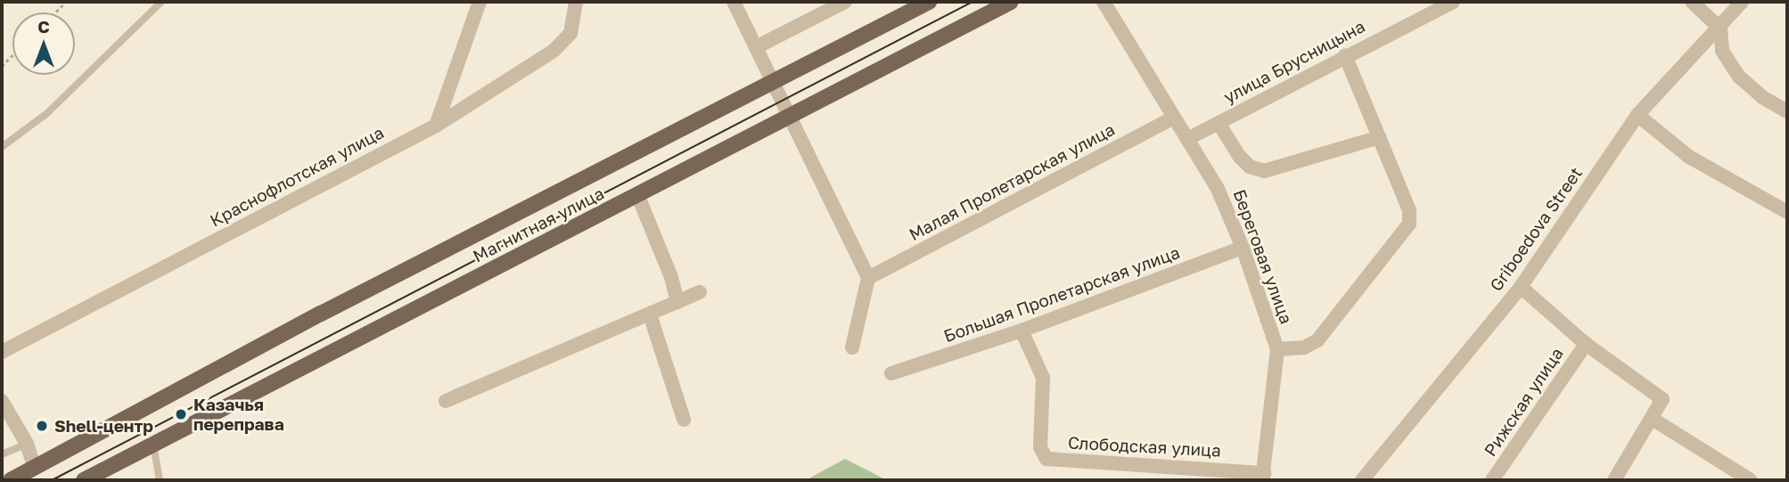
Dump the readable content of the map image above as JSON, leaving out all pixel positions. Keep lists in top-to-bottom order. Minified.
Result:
{"streets":{"main road":["Магнитная улица"],"street":["улица Брусницына","Краснофлотская улица","Малая Пролетарская улица","Griboedova Street","Береговая улица","Большая Пролетарская улица","Рижская улица","Слободская улица"]},"crossings":[["улица Брусницына","Береговая улица"],["Малая Пролетарская улица","Береговая улица"],["Береговая улица","Большая Пролетарская улица"],["Береговая улица","Слободская улица"],["Большая Пролетарская улица","Слободская улица"]],"places":["Казачья переправа","Shell-центр"],"north":"top"}
